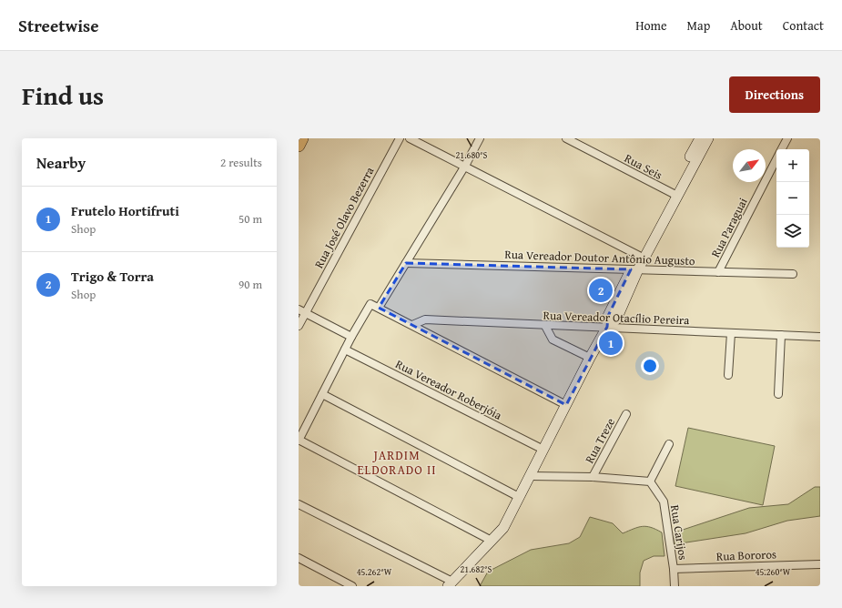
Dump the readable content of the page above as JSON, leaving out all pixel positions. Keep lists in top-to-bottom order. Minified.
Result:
{"streets":{"street":["Rua Seis","Rua José Olavo Bezerra","Rua Paraguai","Rua Vereador Doutor Antônio Augusto","Rua Vereador Otacílio Pereira","Rua Vereador Roberjóia","Rua Treze","Rua Carijos","Rua Bororos"]},"crossings":[["Rua Paraguai","Rua Vereador Doutor Antônio Augusto"],["Rua Carijos","Rua Bororos"]],"districts":["JARDIM ELDORADO II"],"north":"top right","page":{"header":"Streetwise","nav":["Home","Map","About","Contact"],"title":"Find us","buttons":"Directions","heading":["Nearby","2 results"],"map_buttons":["+","−"],"list":[{"mark":"1","name":"Frutelo Hortifruti","note":"Shop","value":"50 m"},{"mark":"2","name":"Trigo & Torra","note":"Shop","value":"90 m"}],"pins":["2","1"]},"coordinates":["21.680°S","21.682°S","45.262°W","45.260°W"]}
